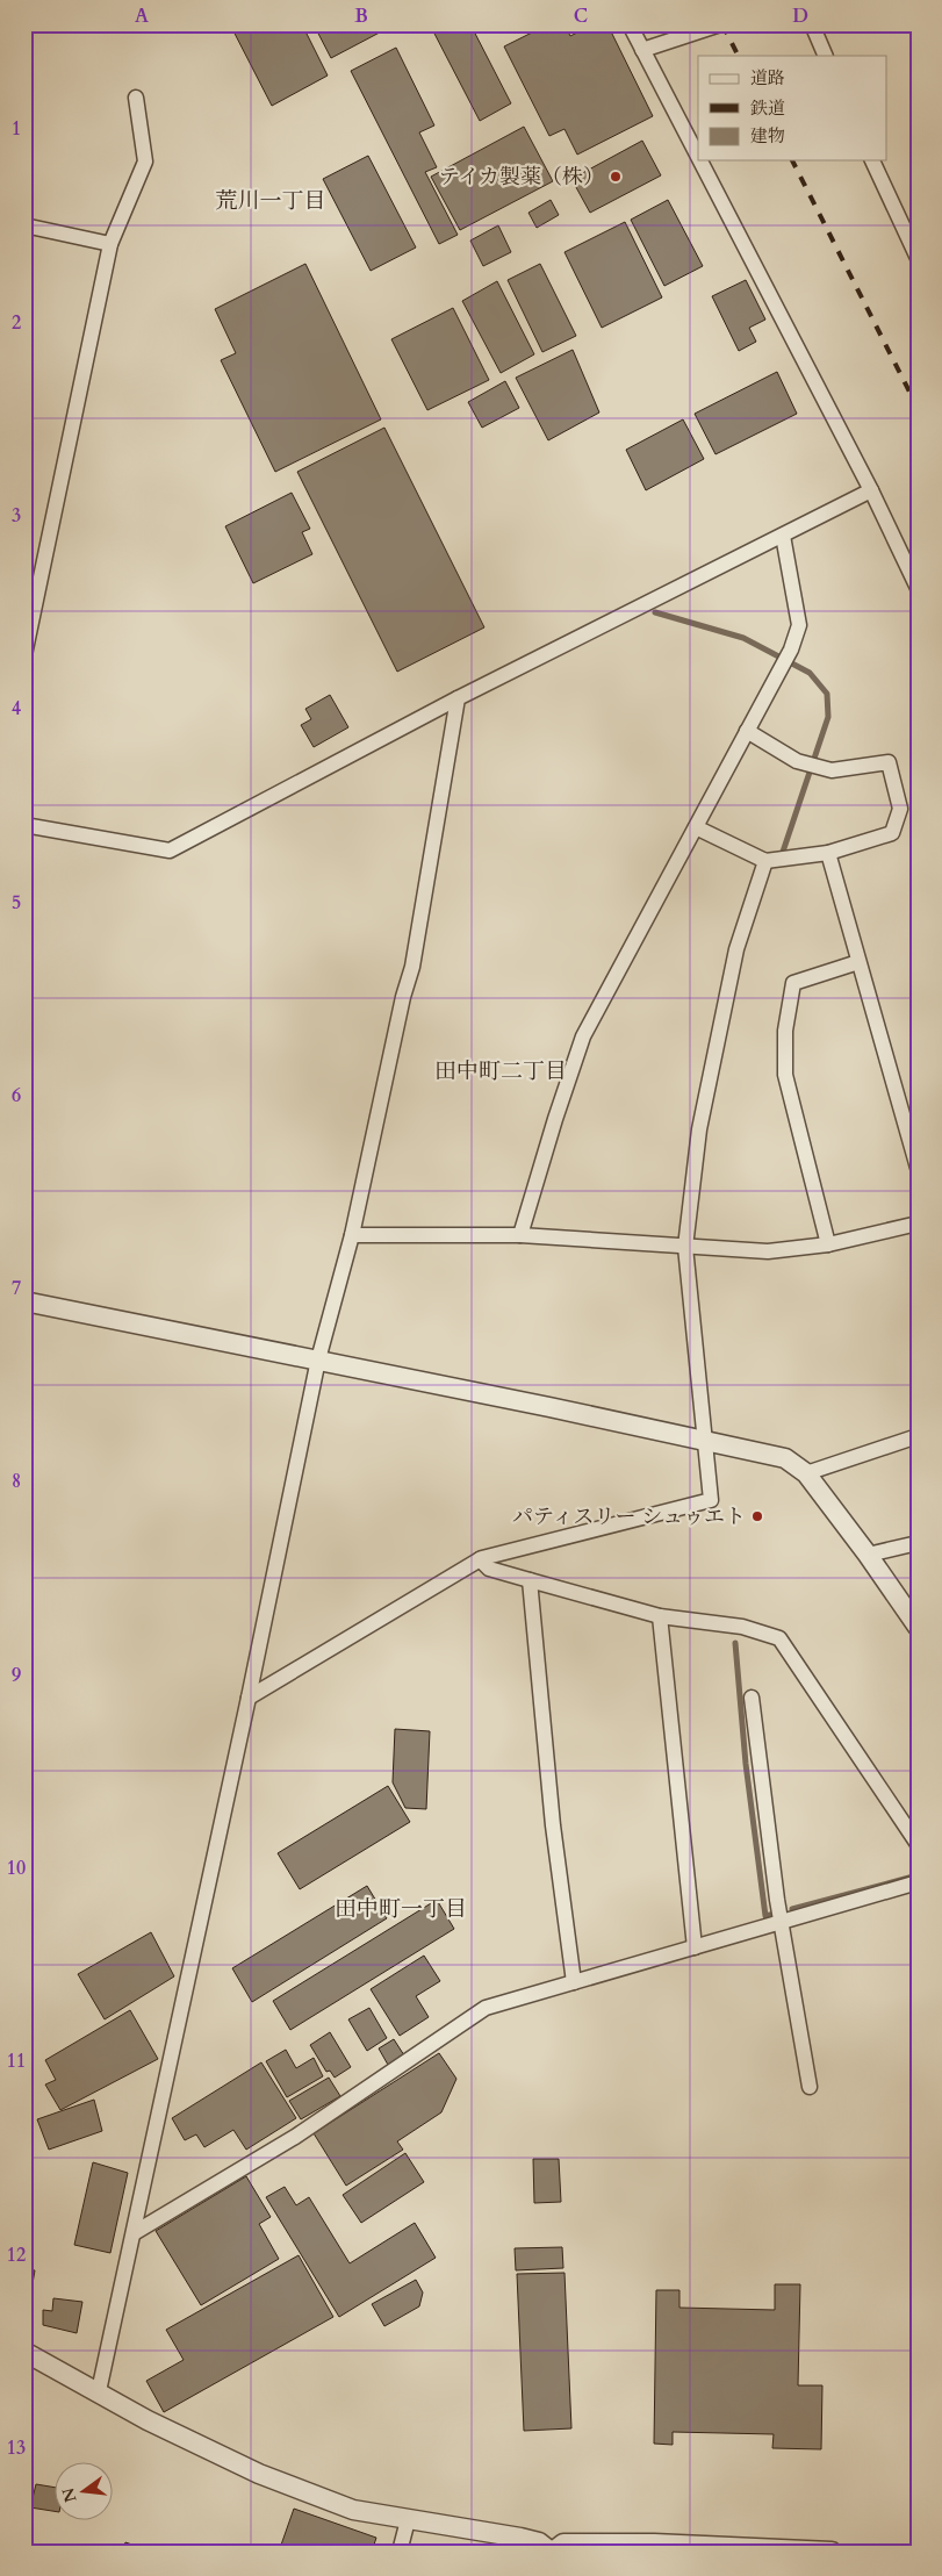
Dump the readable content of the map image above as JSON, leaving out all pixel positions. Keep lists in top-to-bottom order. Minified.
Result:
{"districts":["荒川一丁目","田中町二丁目","田中町一丁目"],"places":["テイカ製薬（株）","パティスリー シュゥエト"],"legend":["道路","鉄道","建物"],"north":"left","grid":{"columns":["A","B","C","D"],"rows":["1","2","3","4","5","6","7","8","9","10","11","12","13"]}}
